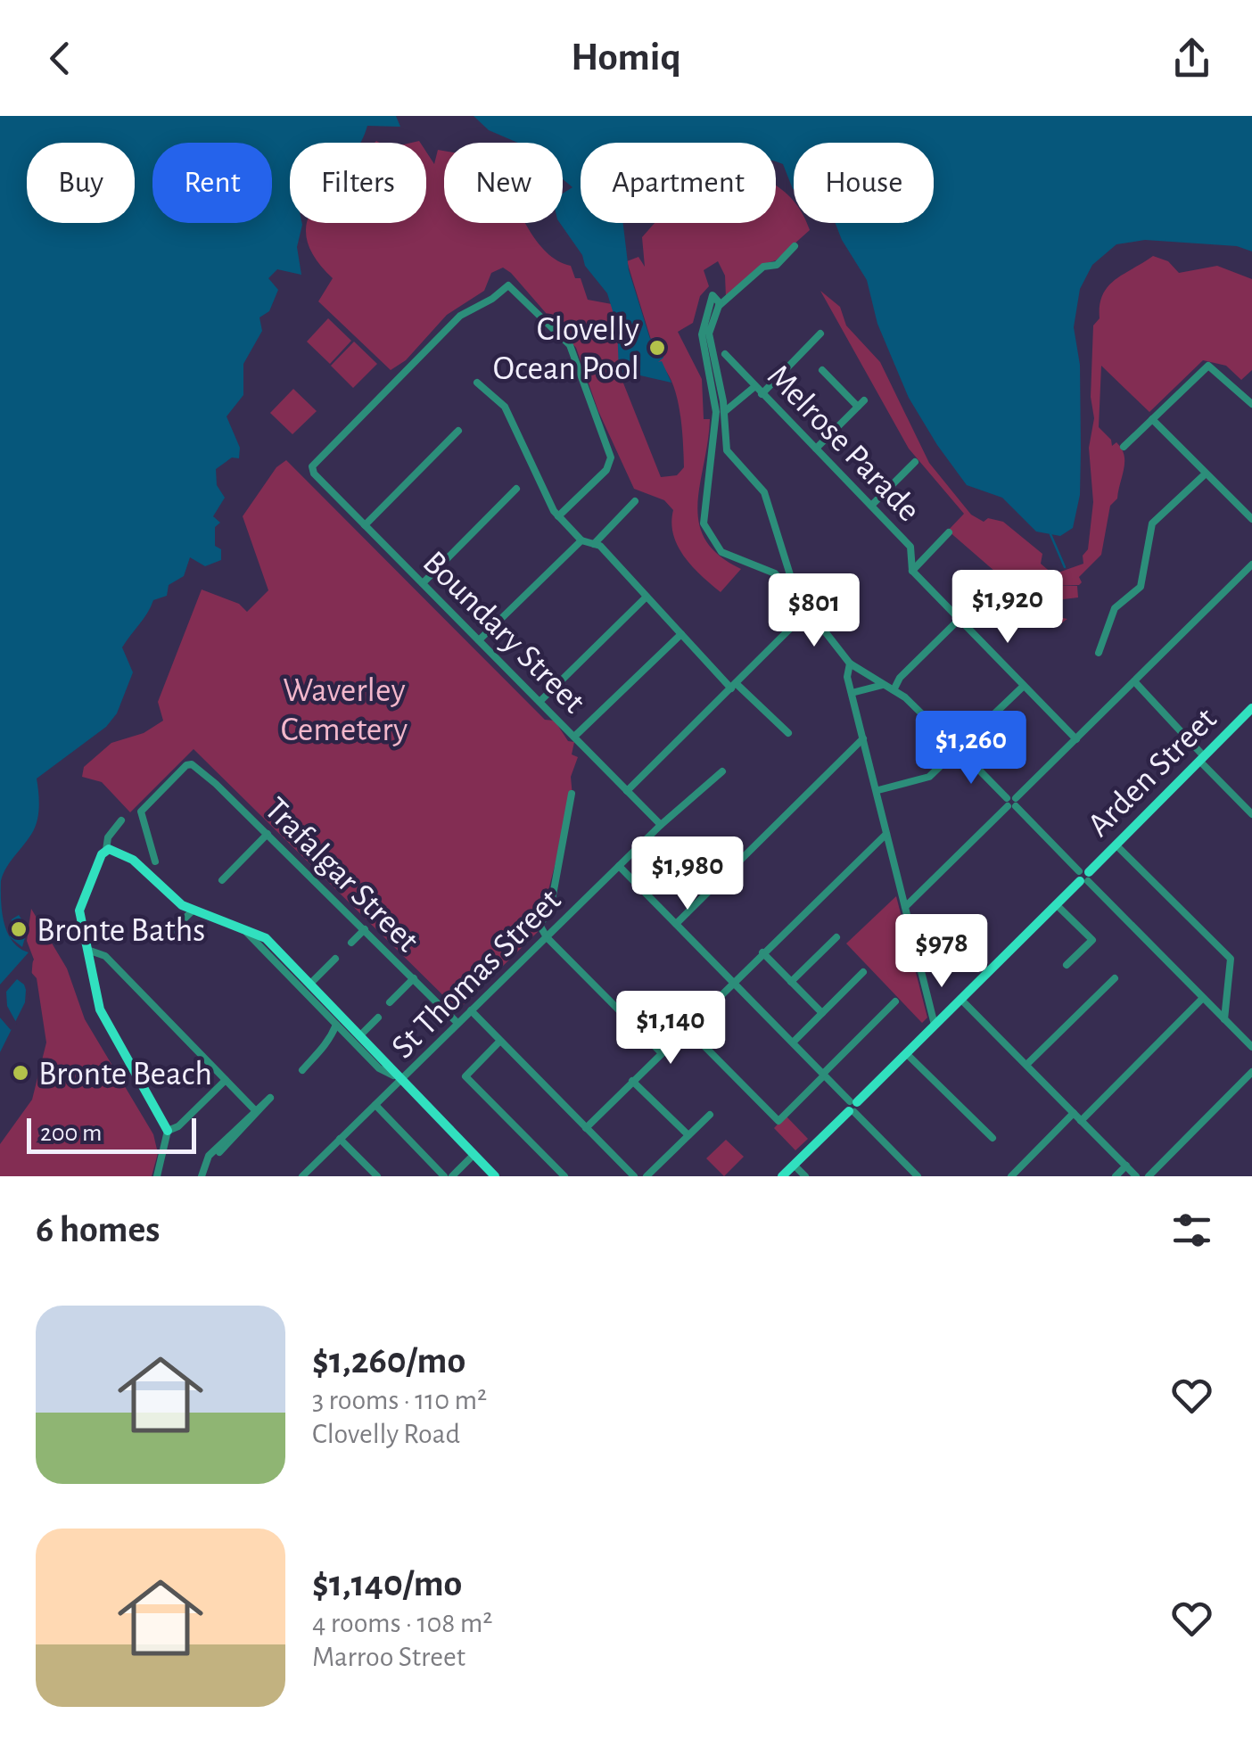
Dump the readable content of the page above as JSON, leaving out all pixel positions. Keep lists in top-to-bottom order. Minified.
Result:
{"streets":{"main road":["Arden Street"],"street":["Melrose Parade","Boundary Street","Trafalgar Street","St Thomas Street"]},"crossings":[["Boundary Street","St Thomas Street"],["Trafalgar Street","St Thomas Street"]],"parks":["Waverley Cemetery"],"places":["Clovelly Ocean Pool","Bronte Baths","Bronte Beach"],"scale_bar":"200 m","page":{"header":"Homiq","chip":["Buy","Rent","Filters","New","Apartment","House"],"price":["$1,920","$801","$1,260","$1,980","$978","$1,140"],"scale":"200 m","heading":"6 homes","list":[{"name":"$1,260/mo","note":"3 rooms · 110 m² · Clovelly Road"},{"name":"$1,140/mo","note":"4 rooms · 108 m² · Marroo Street"}]}}
